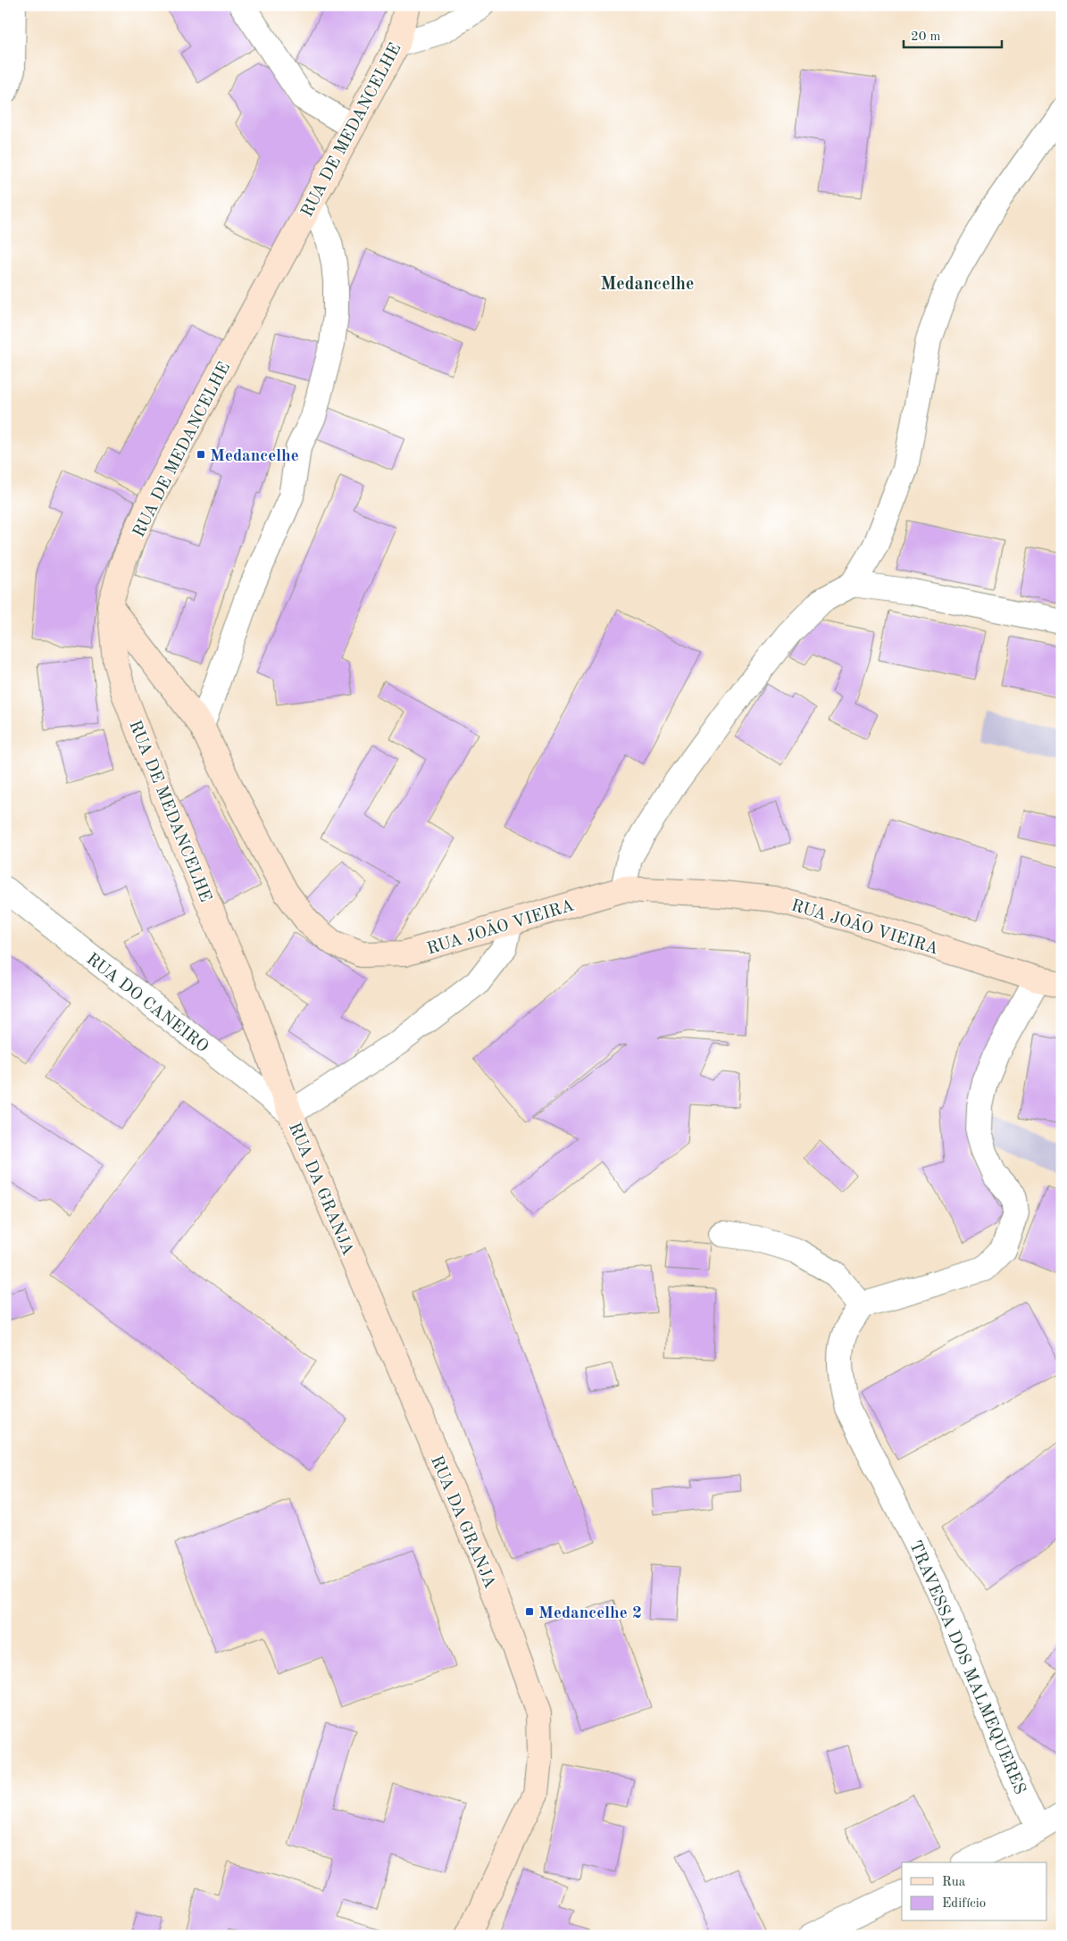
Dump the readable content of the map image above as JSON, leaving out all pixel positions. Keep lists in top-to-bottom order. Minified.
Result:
{"streets":{"street":["RUA DE MEDANCELHE","RUA JOÃO VIEIRA","RUA DO CANEIRO","RUA DA GRANJA","TRAVESSA DOS MALMEQUERES"]},"crossings":[["RUA DE MEDANCELHE","RUA JOÃO VIEIRA"],["RUA DE MEDANCELHE","RUA DO CANEIRO"],["RUA DE MEDANCELHE","RUA DA GRANJA"],["RUA DO CANEIRO","RUA DA GRANJA"]],"districts":["Medancelhe"],"places":{"transit":["Medancelhe","Medancelhe 2"]},"legend":["Rua","Edifício"],"scale_bar":"20 m"}
